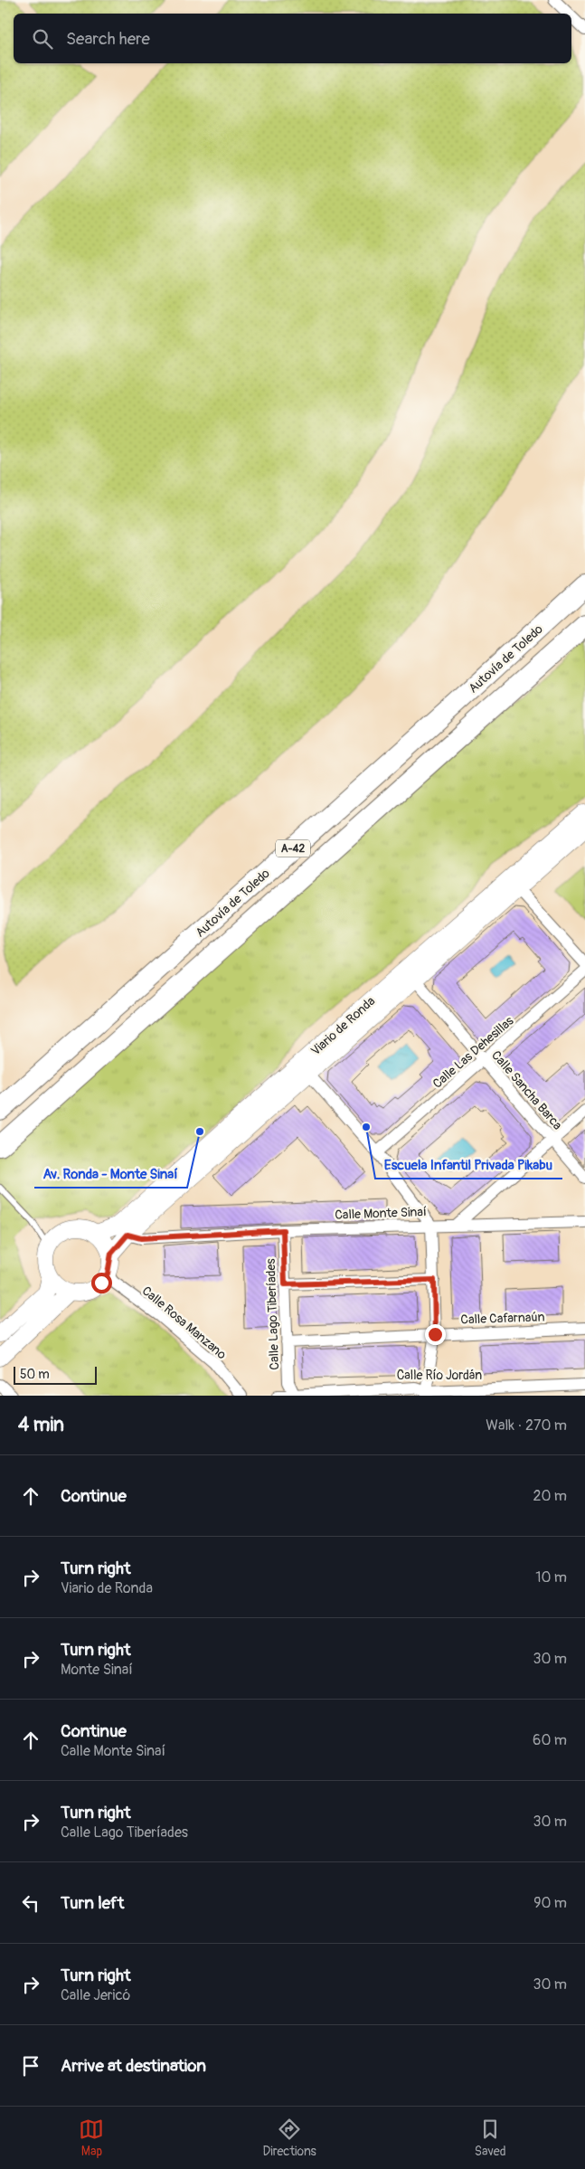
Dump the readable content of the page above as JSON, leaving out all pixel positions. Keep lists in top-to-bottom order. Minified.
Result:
{"streets":{"highway":["Autovía de Toledo","A-42"],"main road":["Viario de Ronda"],"street":["Calle Las Dehesillas","Calle Sancha Barca","Calle Monte Sinaí","Calle Lago Tiberíades","Calle Cafarnaún","Calle Rosa Manzano","Calle Río Jordán"]},"crossings":[["Viario de Ronda","Calle Sancha Barca"],["Viario de Ronda","Calle Monte Sinaí"],["Viario de Ronda","Calle Rosa Manzano"],["Calle Las Dehesillas","Calle Sancha Barca"],["Calle Monte Sinaí","Calle Lago Tiberíades"],["Calle Lago Tiberíades","Calle Cafarnaún"],["Calle Lago Tiberíades","Calle Río Jordán"]],"places":["Escuela Infantil Privada Pikabu","Av. Ronda - Monte Sinaí"],"scale_bar":"50 m","page":{"search":"Search here","scale":"50 m","heading":["4 min","Walk · 270 m"],"list":[["Continue","20 m"],["Turn right","Viario de Ronda","10 m"],["Turn right","Monte Sinaí","30 m"],["Continue","Calle Monte Sinaí","60 m"],["Turn right","Calle Lago Tiberíades","30 m"],["Turn left","90 m"],["Turn right","Calle Jericó","30 m"],"Arrive at destination"],"nav":["Map","Directions","Saved"]}}
